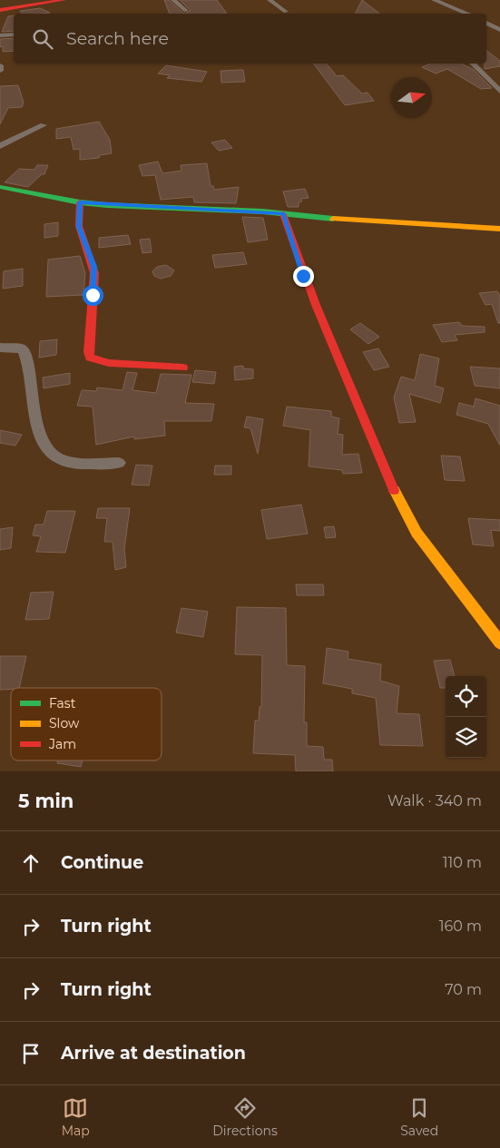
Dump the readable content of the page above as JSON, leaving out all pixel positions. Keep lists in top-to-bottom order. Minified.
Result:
{"legend":["Fast","Slow","Jam"],"north":"right","page":{"search":"Search here","heading":["5 min","Walk · 340 m"],"list":[["Continue","110 m"],["Turn right","160 m"],["Turn right","70 m"],"Arrive at destination"],"nav":["Map","Directions","Saved"]}}
